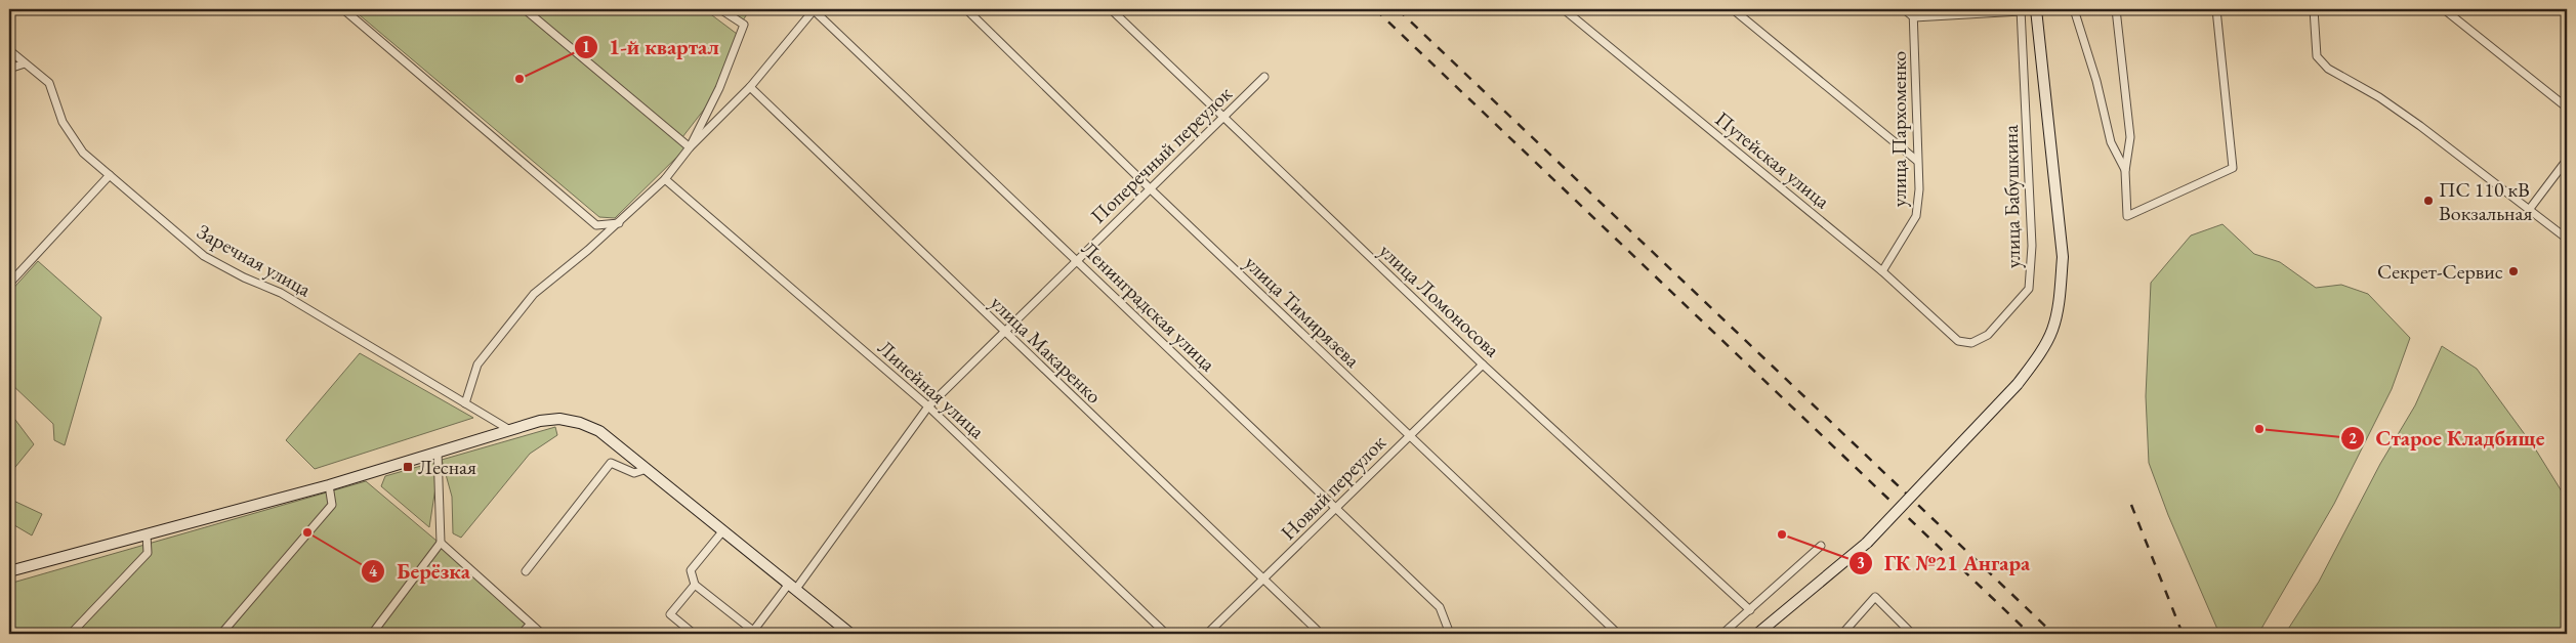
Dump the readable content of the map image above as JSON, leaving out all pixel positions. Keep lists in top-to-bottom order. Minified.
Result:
{"streets":{"street":["улица Пархоменко","Поперечный переулок","Путейская улица","улица Бабушкина","Заречная улица","улица Ломоносова","Ленинградская улица","улица Тимирязева","улица Макаренко","Линейная улица","Новый переулок"]},"crossings":[["улица Пархоменко","Путейская улица"],["Поперечный переулок","улица Ломоносова"],["Поперечный переулок","Ленинградская улица"],["Поперечный переулок","улица Тимирязева"],["Поперечный переулок","улица Макаренко"],["Поперечный переулок","Линейная улица"],["Путейская улица","улица Бабушкина"],["улица Ломоносова","Новый переулок"],["Ленинградская улица","Новый переулок"],["улица Тимирязева","Новый переулок"],["улица Макаренко","Новый переулок"]],"places":{"other":["1-й квартал","ПС 110 кВ Вокзальная","Секрет-Сервис","Старое Кладбище","Берёзка","ГК №21 Ангара"],"transit":["Лесная"]}}
